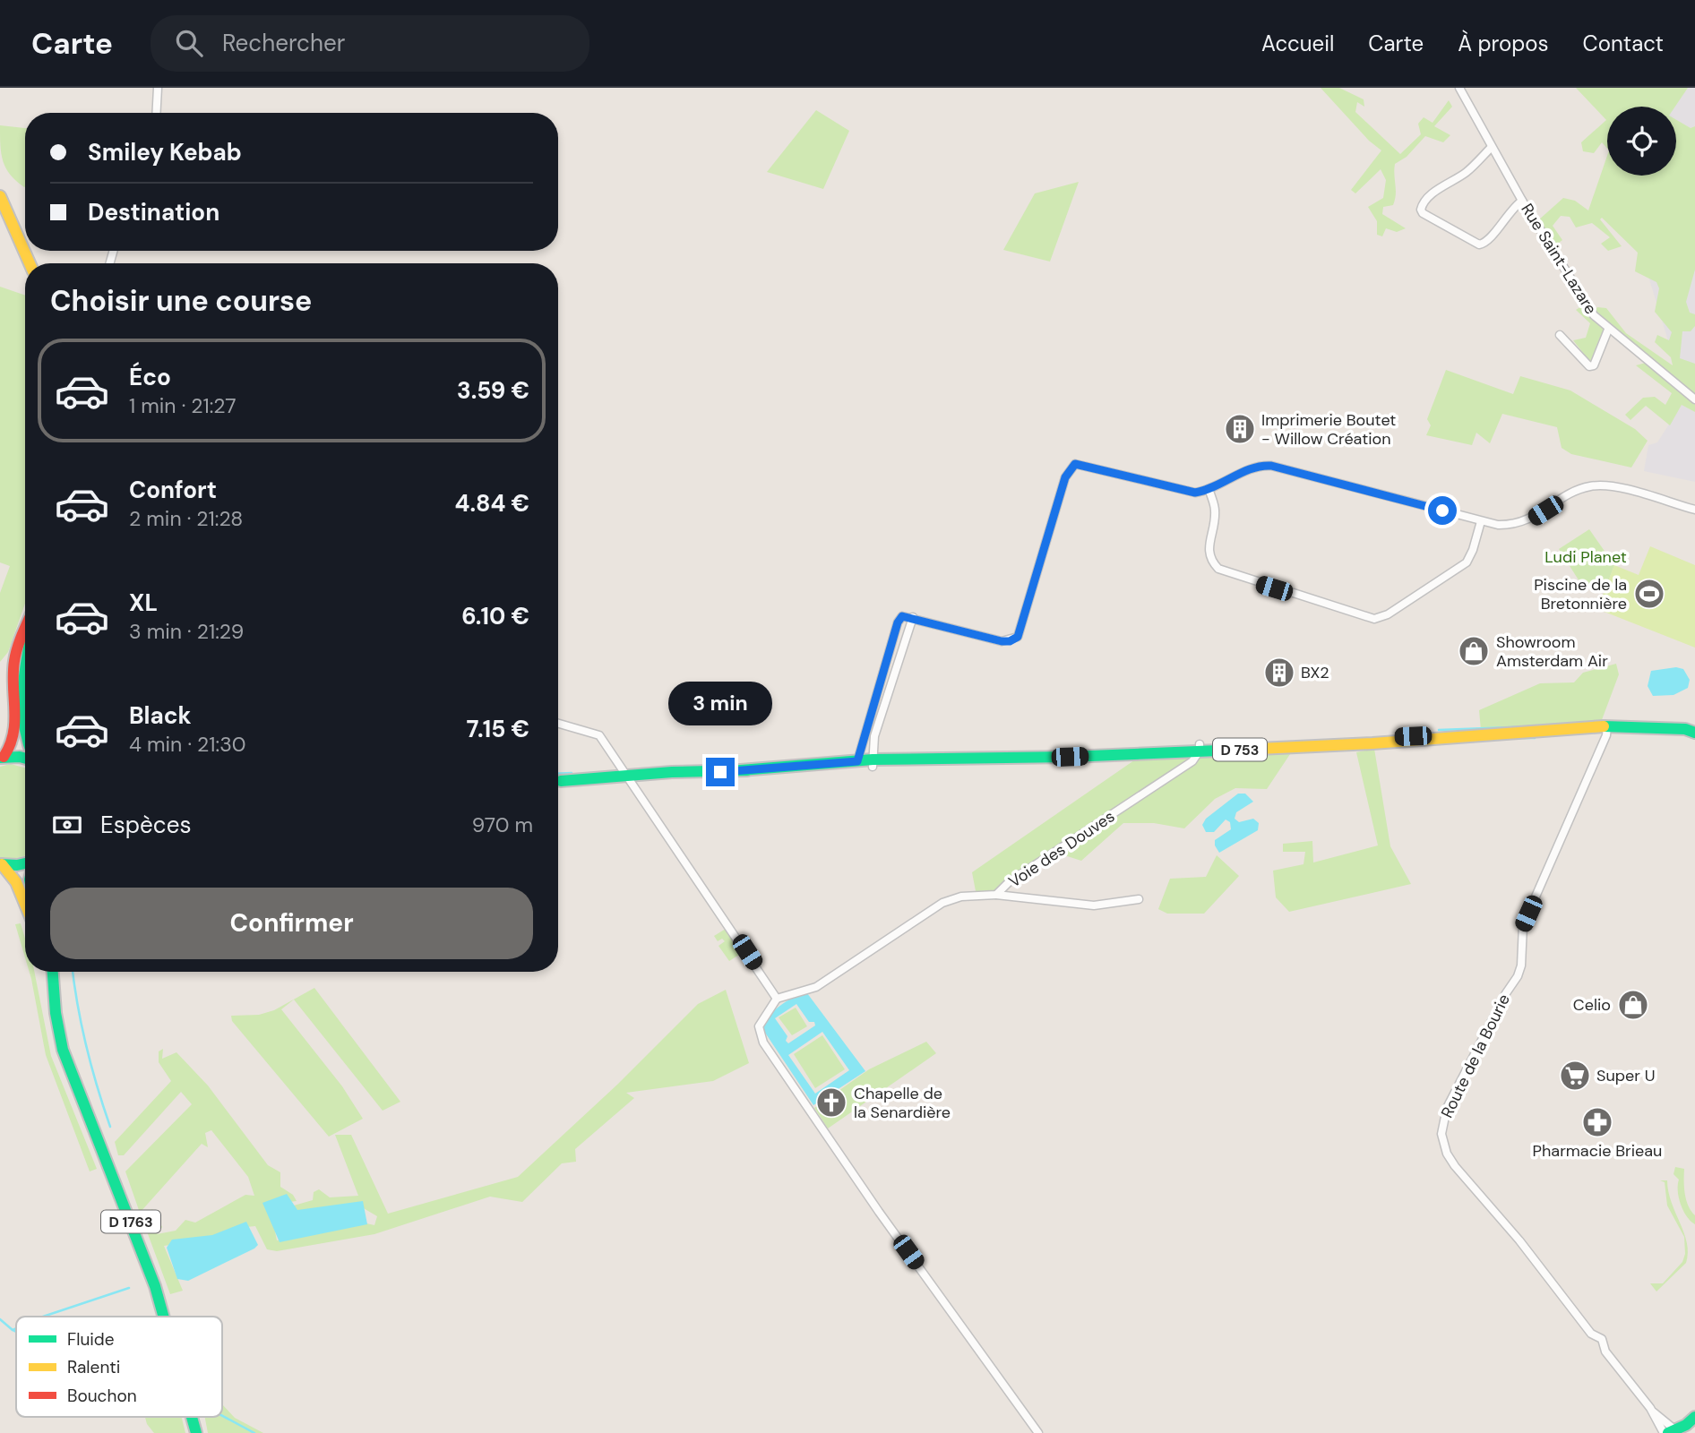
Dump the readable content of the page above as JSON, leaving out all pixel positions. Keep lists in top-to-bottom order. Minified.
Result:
{"streets":{"main road":["D 753","D 1763"],"street":["Rue Saint-Lazare","Voie des Douves","Route de la Bourie"]},"crossings":[["D 753","Voie des Douves"],["D 753","Route de la Bourie"]],"parks":["Ludi Planet"],"places":{"building":["Imprimerie Boutet - Willow Création","BX2"],"sports":["Piscine de la Bretonnière"],"shop":["Showroom Amsterdam Air","Celio"],"supermarket":["Super U"],"church":["Chapelle de la Senardière"],"pharmacy":["Pharmacie Brieau"]},"legend":["Fluide","Ralenti","Bouchon"],"page":{"header":"Carte","search":"Rechercher","nav":["Accueil","Carte","À propos","Contact"],"banner":["Smiley Kebab","Destination"],"heading":"Choisir une course","list":[{"name":"Éco","note":"1 min · 21:27","value":"3.59 €"},{"name":"Confort","note":"2 min · 21:28","value":"4.84 €"},{"name":"XL","note":"3 min · 21:29","value":"6.10 €"},{"name":"Black","note":"4 min · 21:30","value":"7.15 €"}],"bubble":"3 min","pay":["Espèces","970 m"],"buttons":"Confirmer"}}
